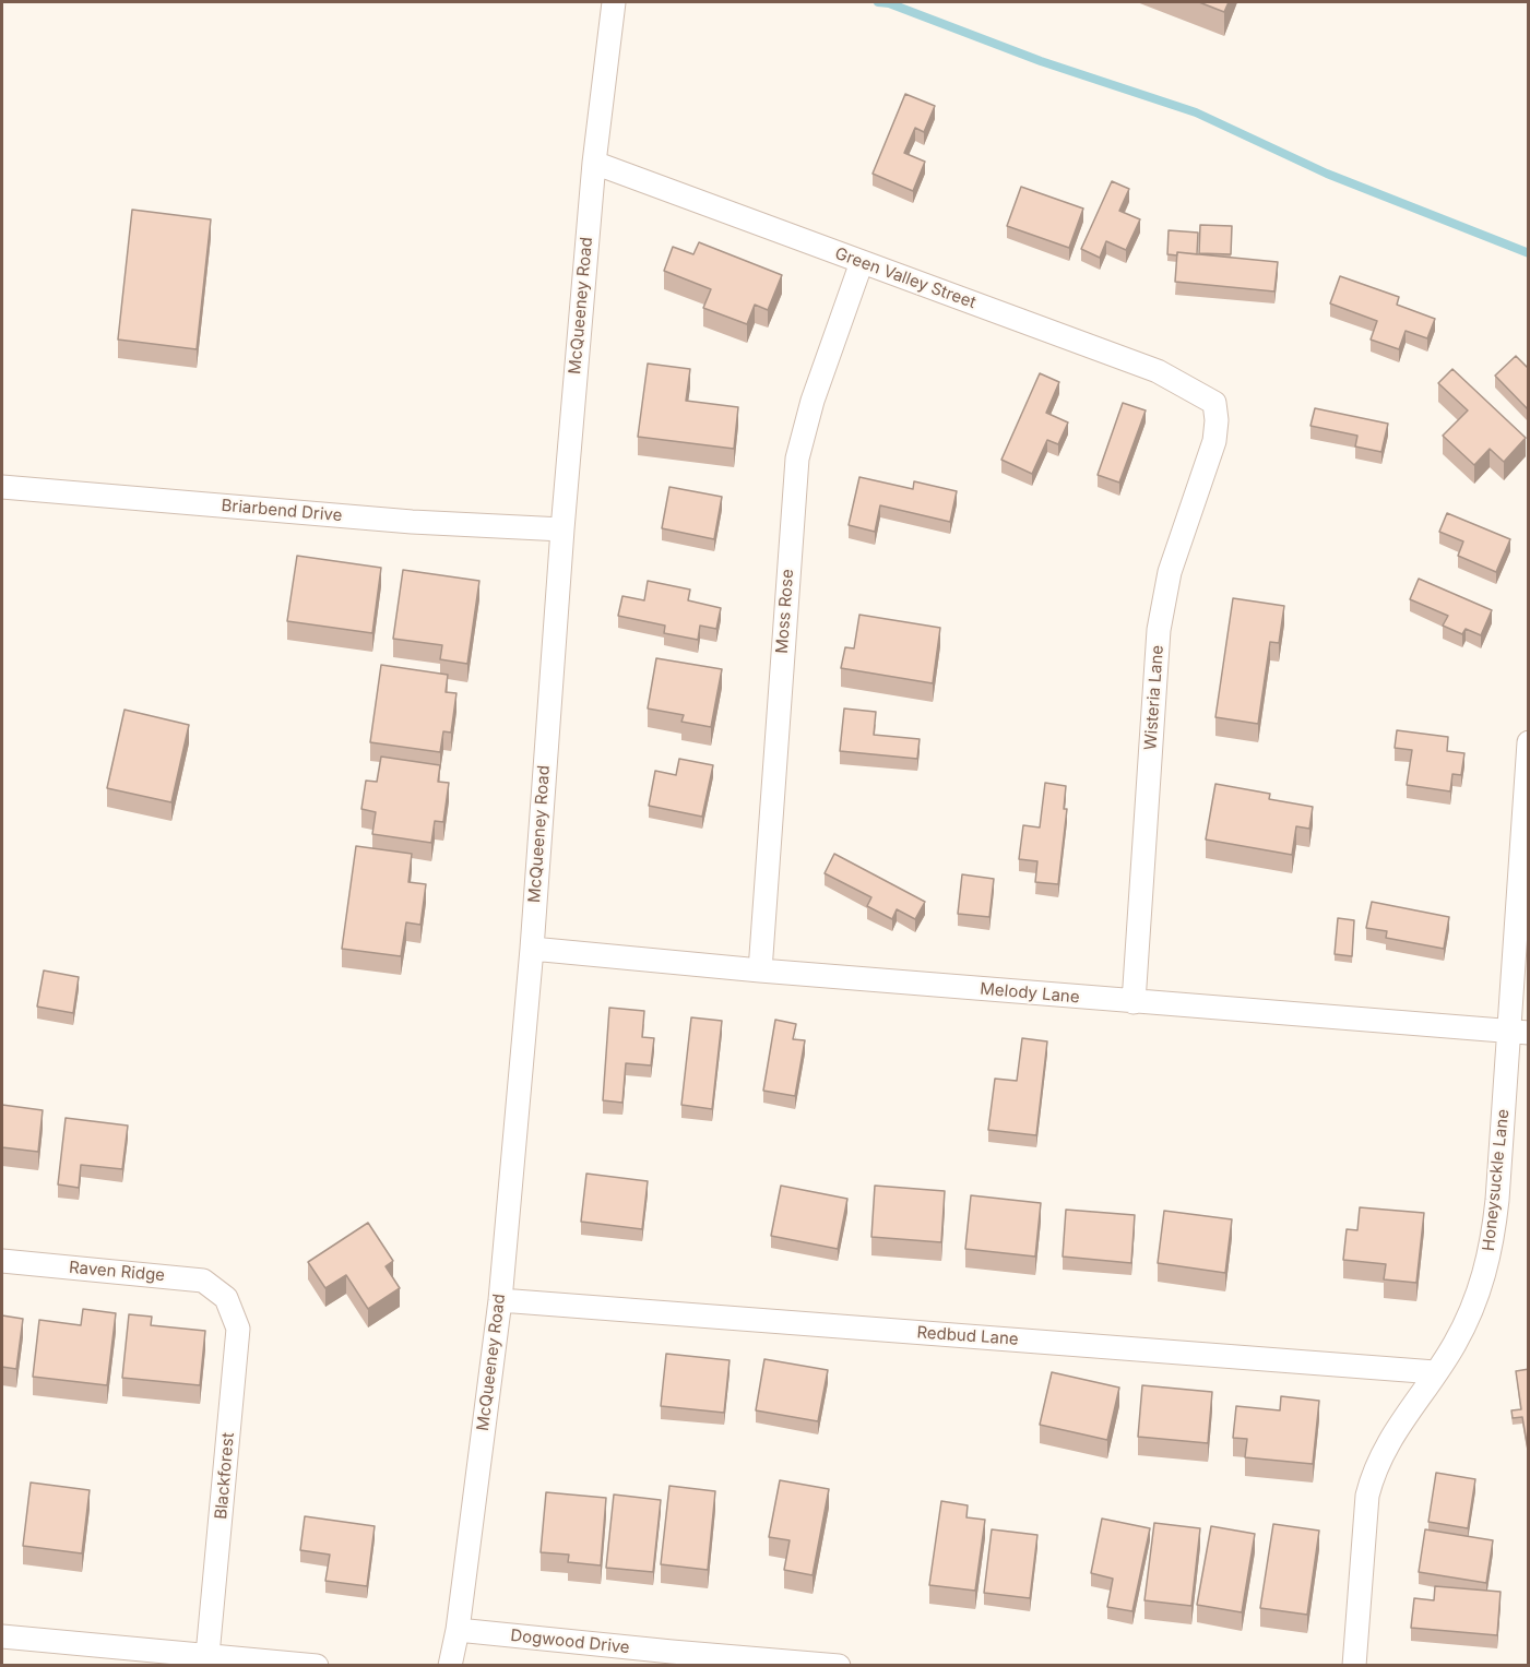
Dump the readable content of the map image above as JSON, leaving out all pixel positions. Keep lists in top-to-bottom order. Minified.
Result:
{"streets":{"street":["Green Valley Street","McQueeney Road","Briarbend Drive","Moss Rose","Wisteria Lane","Melody Lane","Honeysuckle Lane","Raven Ridge","Redbud Lane","Blackforest","Dogwood Drive"]},"crossings":[["Green Valley Street","McQueeney Road"],["Green Valley Street","Moss Rose"],["Green Valley Street","Wisteria Lane"],["McQueeney Road","Briarbend Drive"],["McQueeney Road","Melody Lane"],["McQueeney Road","Redbud Lane"],["McQueeney Road","Dogwood Drive"],["Moss Rose","Melody Lane"],["Wisteria Lane","Melody Lane"],["Melody Lane","Honeysuckle Lane"],["Honeysuckle Lane","Redbud Lane"],["Raven Ridge","Blackforest"]]}
